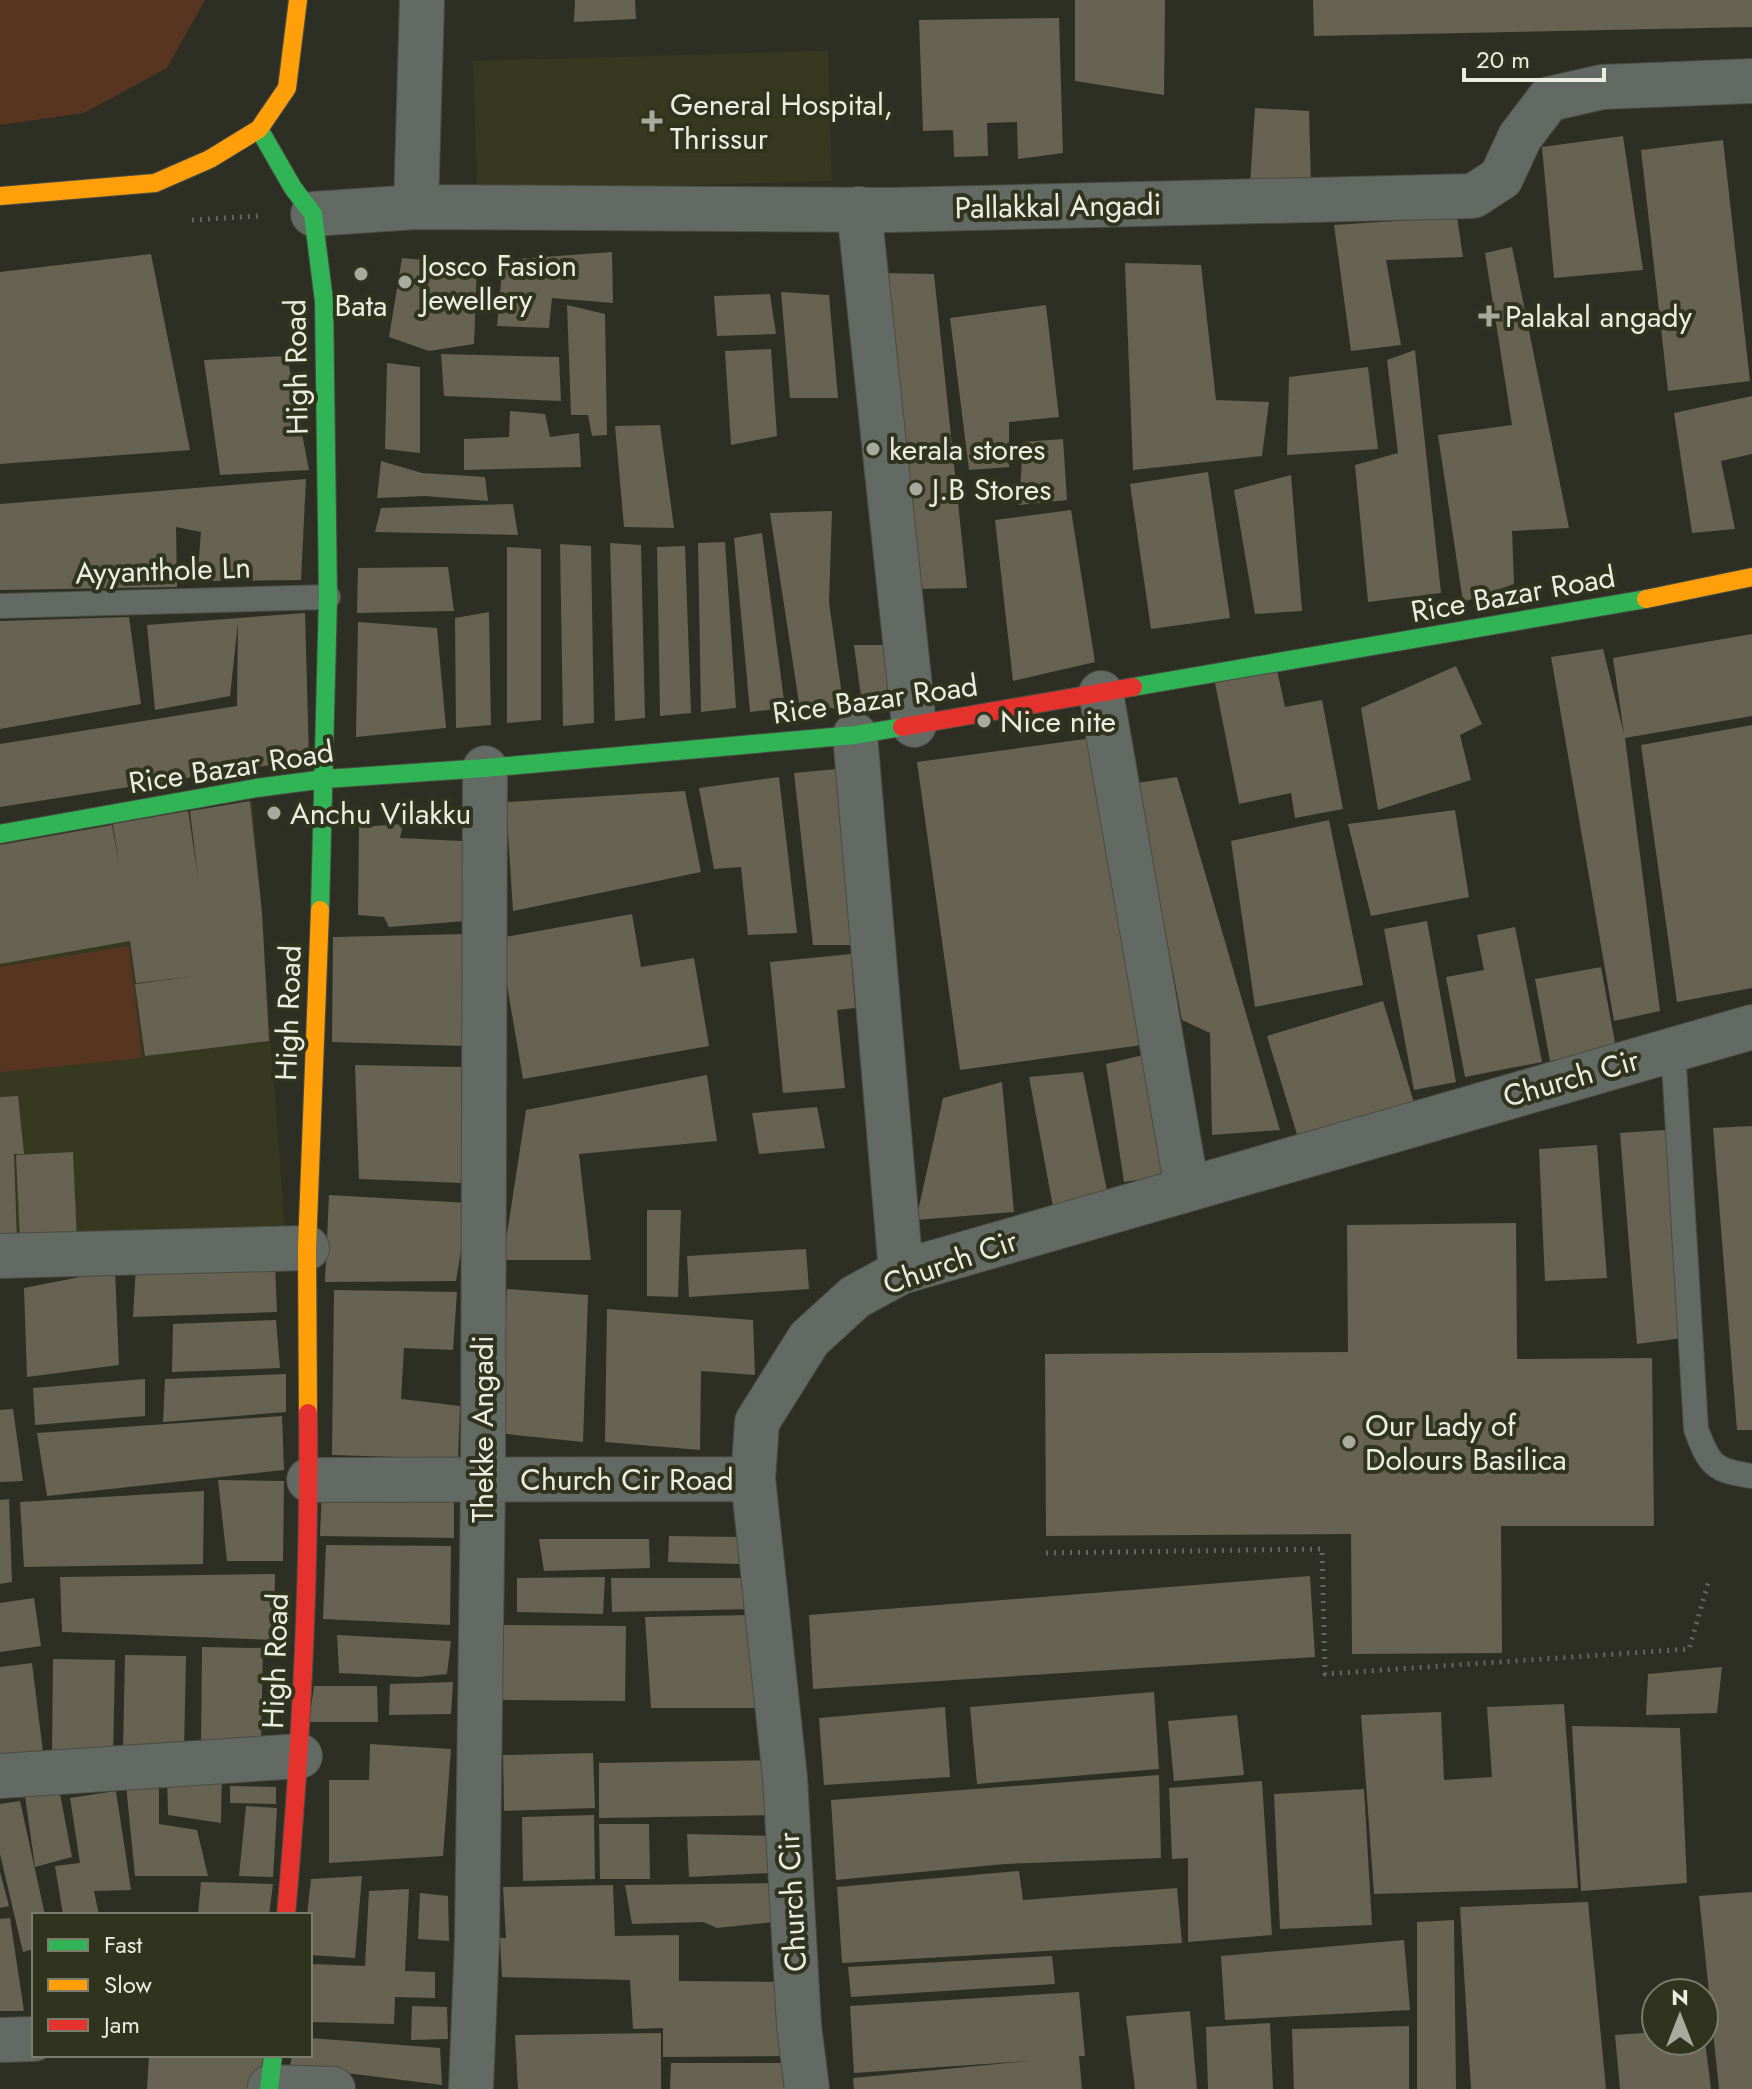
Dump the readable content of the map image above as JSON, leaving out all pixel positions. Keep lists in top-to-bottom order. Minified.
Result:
{"streets":{"main road":["High Road","Rice Bazar Road"],"street":["Pallakkal Angadi","Church Cir","Thekke Angadi","Church Cir Road"],"lane":["Ayyanthole Ln"]},"crossings":[["Pallakkal Angadi","High Road"],["High Road","Ayyanthole Ln"],["High Road","Rice Bazar Road"],["High Road","Church Cir Road"],["Rice Bazar Road","Thekke Angadi"],["Church Cir","Church Cir Road"],["Thekke Angadi","Church Cir Road"]],"places":{"health":["General Hospital, Thrissur","Palakal angady"],"other":["Bata","Josco Fasion Jewellery","kerala stores","J.B Stores","Nice nite","Anchu Vilakku","Our Lady of Dolours Basilica"]},"legend":["Fast","Slow","Jam"],"scale_bar":"20 m","north":"top"}
